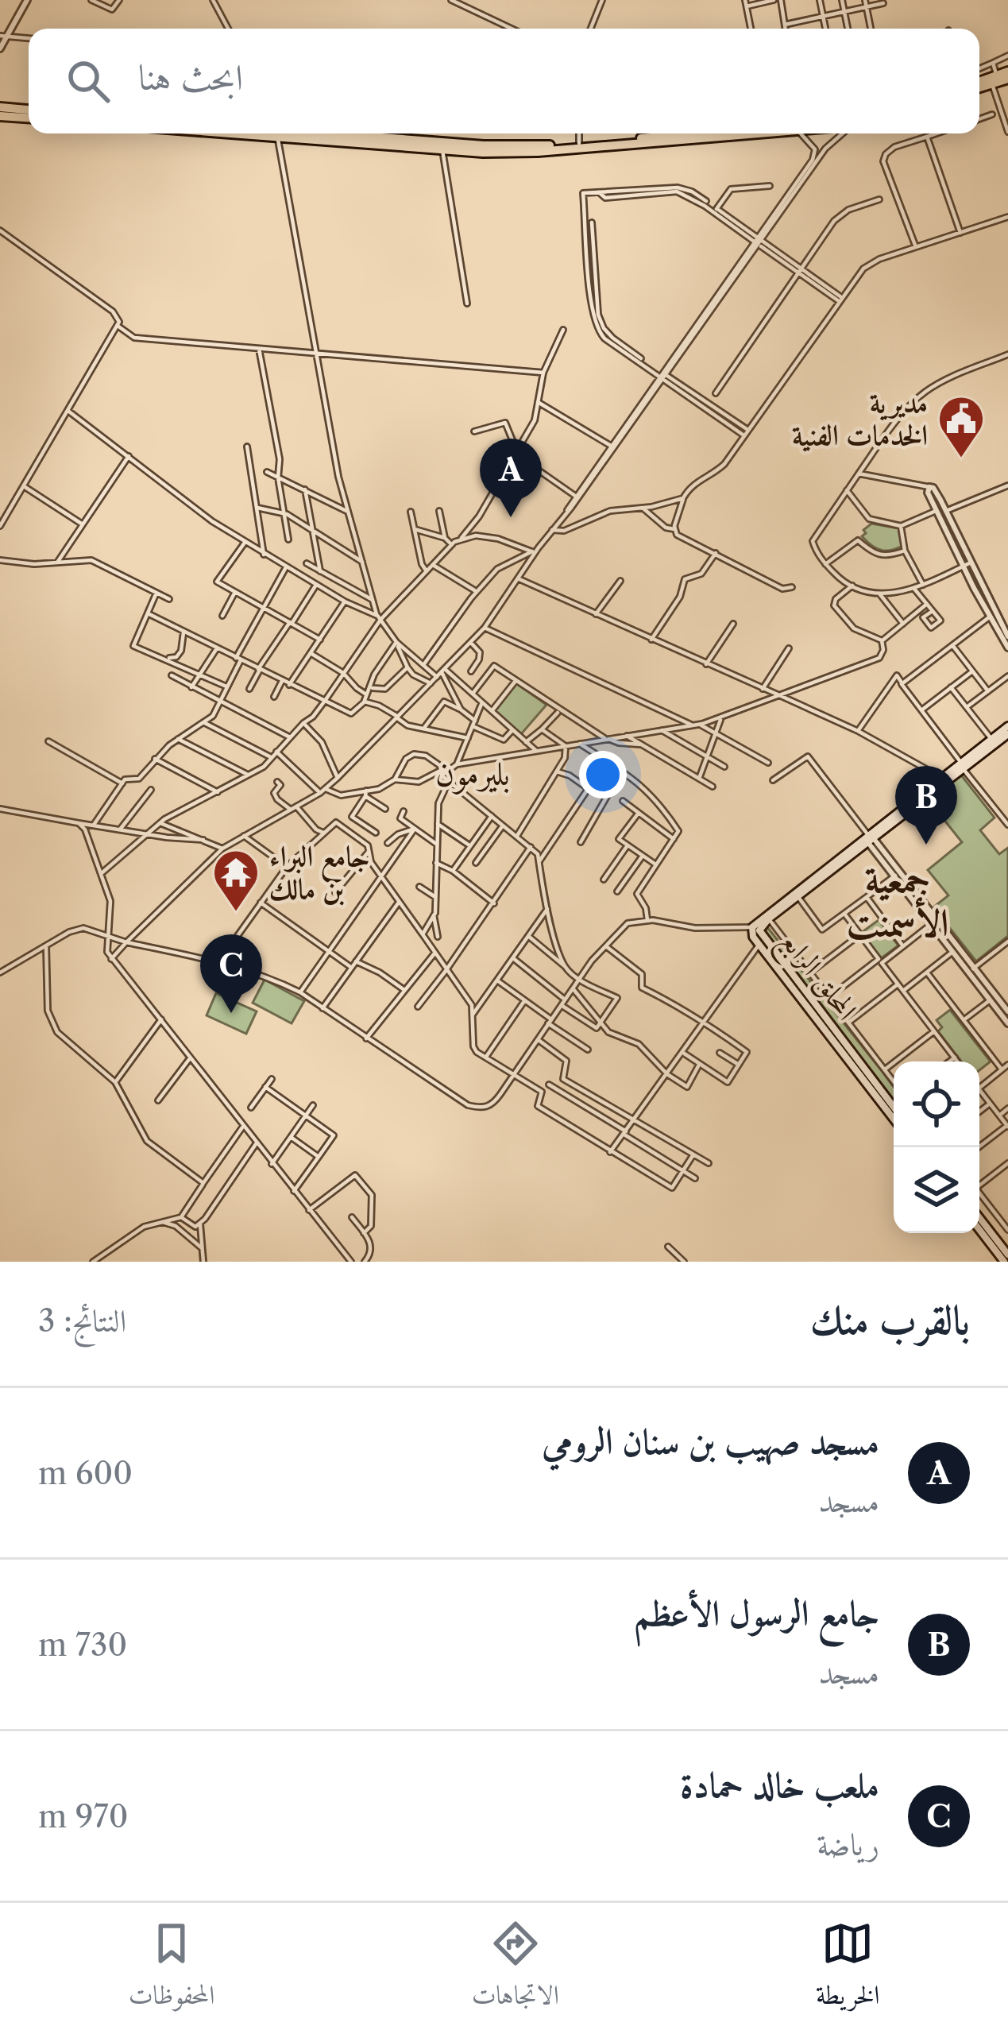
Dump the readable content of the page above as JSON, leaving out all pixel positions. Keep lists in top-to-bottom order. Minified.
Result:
{"streets":{"main road":["المحلق الرابع"]},"districts":["بليرمون","جمعية الأسمنت"],"places":{"public building":["مديرية الخدمات الفنية"],"temple":["جامع البراء بن مالك"]},"page":{"search":"ابحث هنا","pins":["A","B","C"],"heading":["بالقرب منك","النتائج: 3"],"list":[{"mark":"A","name":"مسجد صهيب بن سنان الرومي","note":"مسجد","value":"600 m"},{"mark":"B","name":"جامع الرسول الأعظم","note":"مسجد","value":"730 m"},{"mark":"C","name":"ملعب خالد حمادة","note":"رياضة","value":"970 m"}],"nav":["الخريطة","الاتجاهات","المحفوظات"]}}
